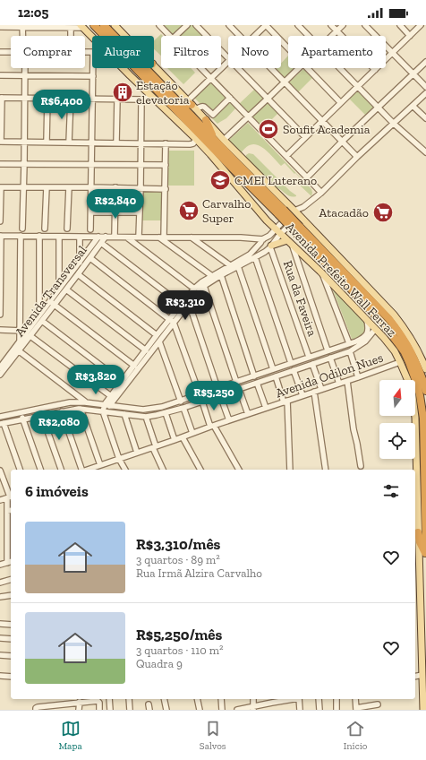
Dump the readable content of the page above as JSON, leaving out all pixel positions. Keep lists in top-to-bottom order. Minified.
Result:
{"streets":{"highway":["Avenida Prefeito Wall Ferraz"],"street":["Avenida Transversal","Rua da Faveira","Avenida Odilon Nues"]},"crossings":[["Avenida Prefeito Wall Ferraz","Avenida Odilon Nues"]],"places":{"building":["Estação elevatoria"],"sports":["Soufit Academia"],"school or university":["CMEI Luterano"],"supermarket":["Carvalho Super","Atacadão"]},"north":"top","page":{"status":"12:05","chip":["Comprar","Alugar","Filtros","Novo","Apartamento"],"price":["R$6,400","R$2,840","R$3,310","R$3,820","R$5,250","R$2,080"],"heading":"6 imóveis","list":[{"name":"R$3,310/mês","note":"3 quartos · 89 m² · Rua Irmã Alzira Carvalho"},{"name":"R$5,250/mês","note":"3 quartos · 110 m² · Quadra 9"}],"tabs":["Mapa","Salvos","Início"]}}
